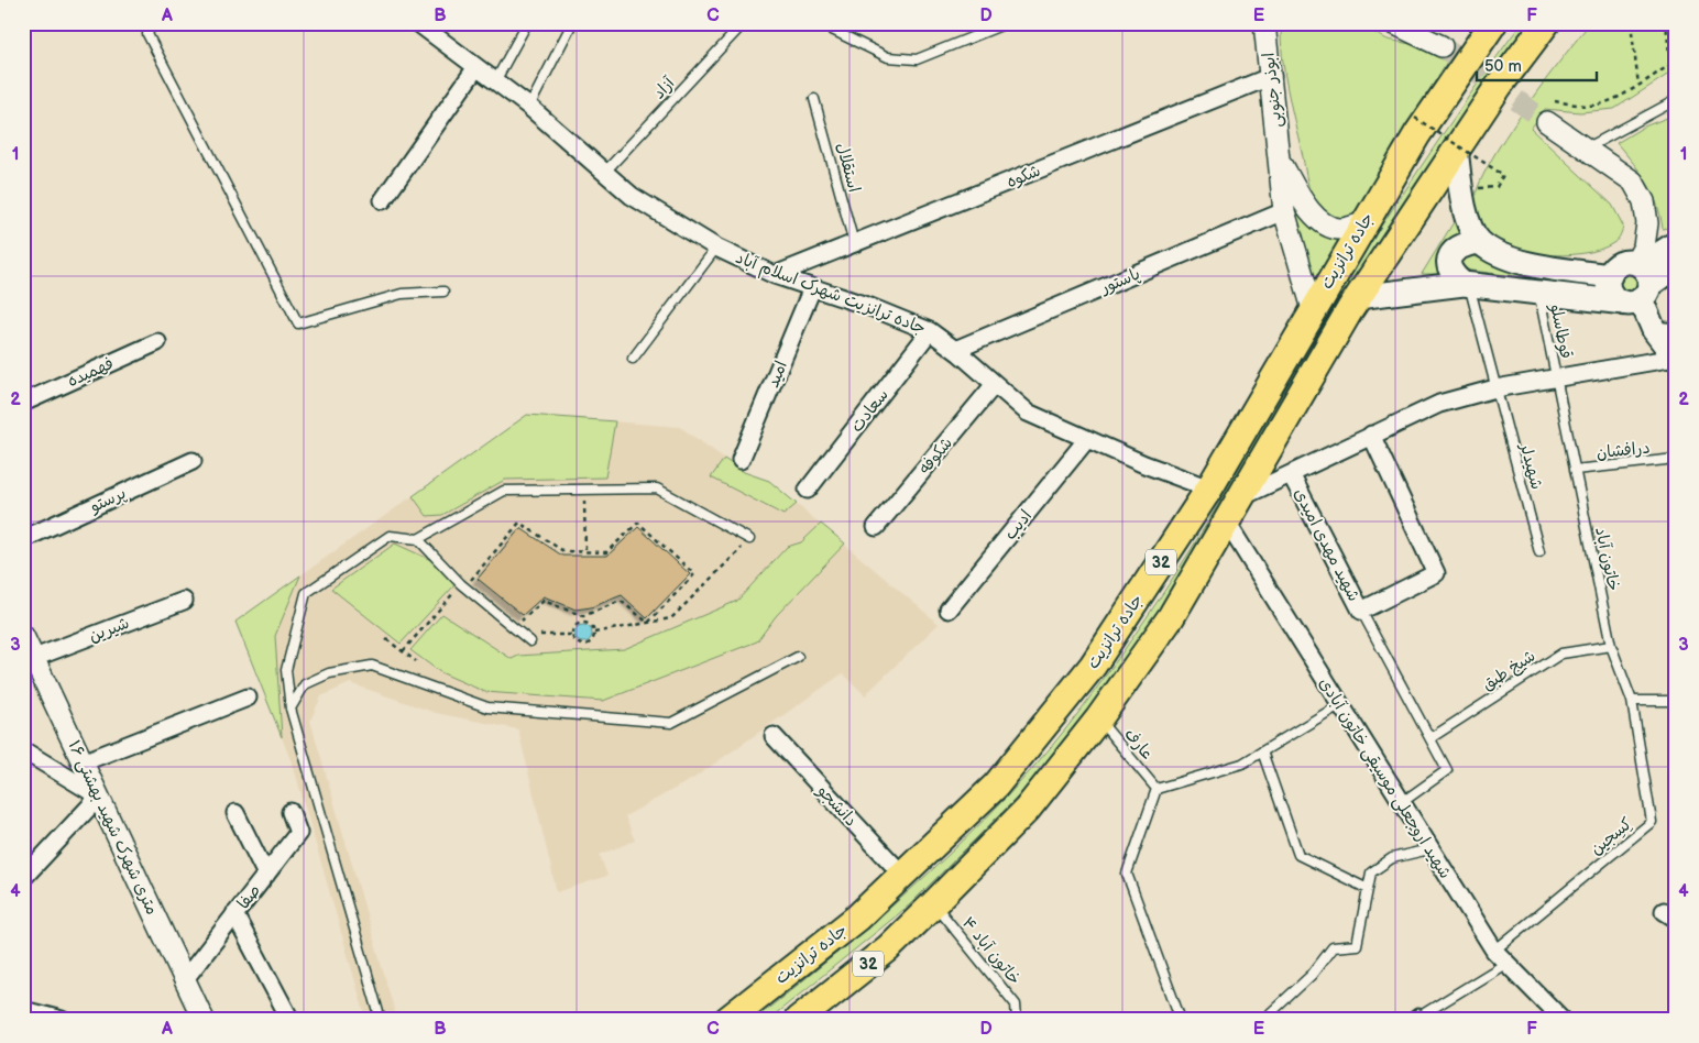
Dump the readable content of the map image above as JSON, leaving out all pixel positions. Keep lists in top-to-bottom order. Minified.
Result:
{"streets":{"main road":["جاده ترانزیت","32"],"street":["ابوذر جنوبی","شکوه","پاستور","جاده ترانزیت شهرک اسلام آباد","فهمیده","امید","سعادت","شکوفه","پرستو","ادیب","شهید مهدی امیدی","شیرین","شهید اروجعلی موسیقی خاتون آبادی","دانشجو","۱۶ متری شهرک شهيد بهشتی","صفا"],"lane":["آزاد","استقلال","قوطاسلو","درافشان","شهیدلر","خاتون آباد","شیخ طبق","عارف","کِسِجین","خاتون آباد ۴"]},"crossings":[["آزاد","جاده ترانزیت شهرک اسلام آباد"],["ابوذر جنوبی","شکوه"],["ابوذر جنوبی","جاده ترانزیت"],["ابوذر جنوبی","پاستور"],["استقلال","شکوه"],["شکوه","جاده ترانزیت شهرک اسلام آباد"],["جاده ترانزیت","جاده ترانزیت شهرک اسلام آباد"],["جاده ترانزیت","عارف"],["جاده ترانزیت","شهید اروجعلی موسیقی خاتون آبادی"],["جاده ترانزیت","دانشجو"],["جاده ترانزیت","خاتون آباد ۴"],["پاستور","جاده ترانزیت شهرک اسلام آباد"],["جاده ترانزیت شهرک اسلام آباد","امید"],["جاده ترانزیت شهرک اسلام آباد","سعادت"],["جاده ترانزیت شهرک اسلام آباد","شکوفه"],["جاده ترانزیت شهرک اسلام آباد","ادیب"],["قوطاسلو","خاتون آباد"],["درافشان","خاتون آباد"],["خاتون آباد","شیخ طبق"],["خاتون آباد","کِسِجین"],["شیرین","۱۶ متری شهرک شهيد بهشتی"],["شهید اروجعلی موسیقی خاتون آبادی","کِسِجین"],["۱۶ متری شهرک شهيد بهشتی","صفا"]],"scale_bar":"50 m","grid":{"columns":["A","B","C","D","E","F"],"rows":["1","2","3","4"]}}
